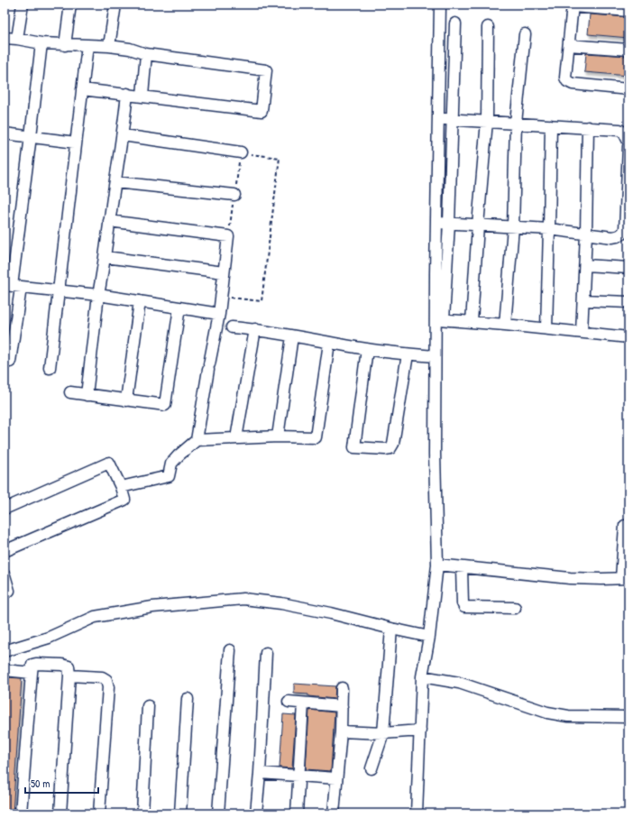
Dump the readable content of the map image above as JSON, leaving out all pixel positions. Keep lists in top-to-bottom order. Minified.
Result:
{"scale_bar":"50 m"}
